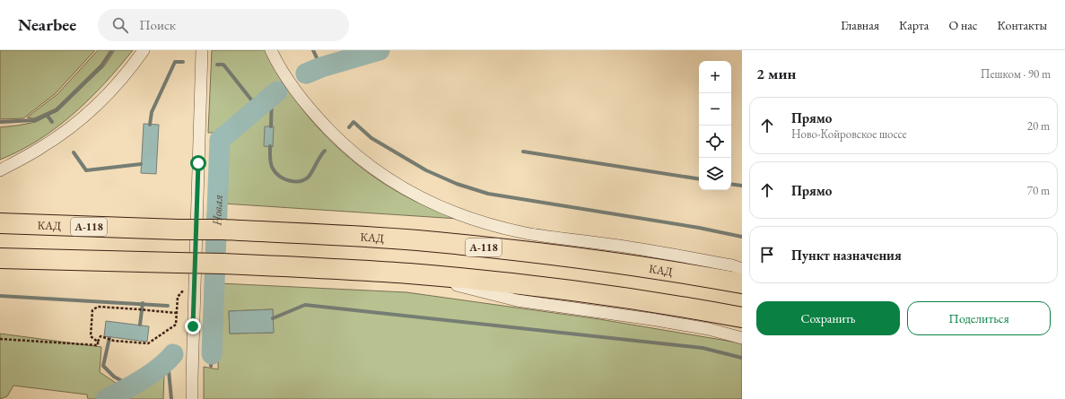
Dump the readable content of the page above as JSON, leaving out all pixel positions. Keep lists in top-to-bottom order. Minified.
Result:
{"streets":{"highway":["КАД","А-118"]},"water":["Новая"],"page":{"header":"Nearbee","search":"Поиск","nav":["Главная","Карта","О нас","Контакты"],"heading":["2 мин","Пешком · 90 m"],"map_buttons":["+","−"],"list":[["Прямо","Ново-Койровское шоссе","20 m"],["Прямо","70 m"],"Пункт назначения"],"buttons":["Сохранить","Поделиться"]}}
